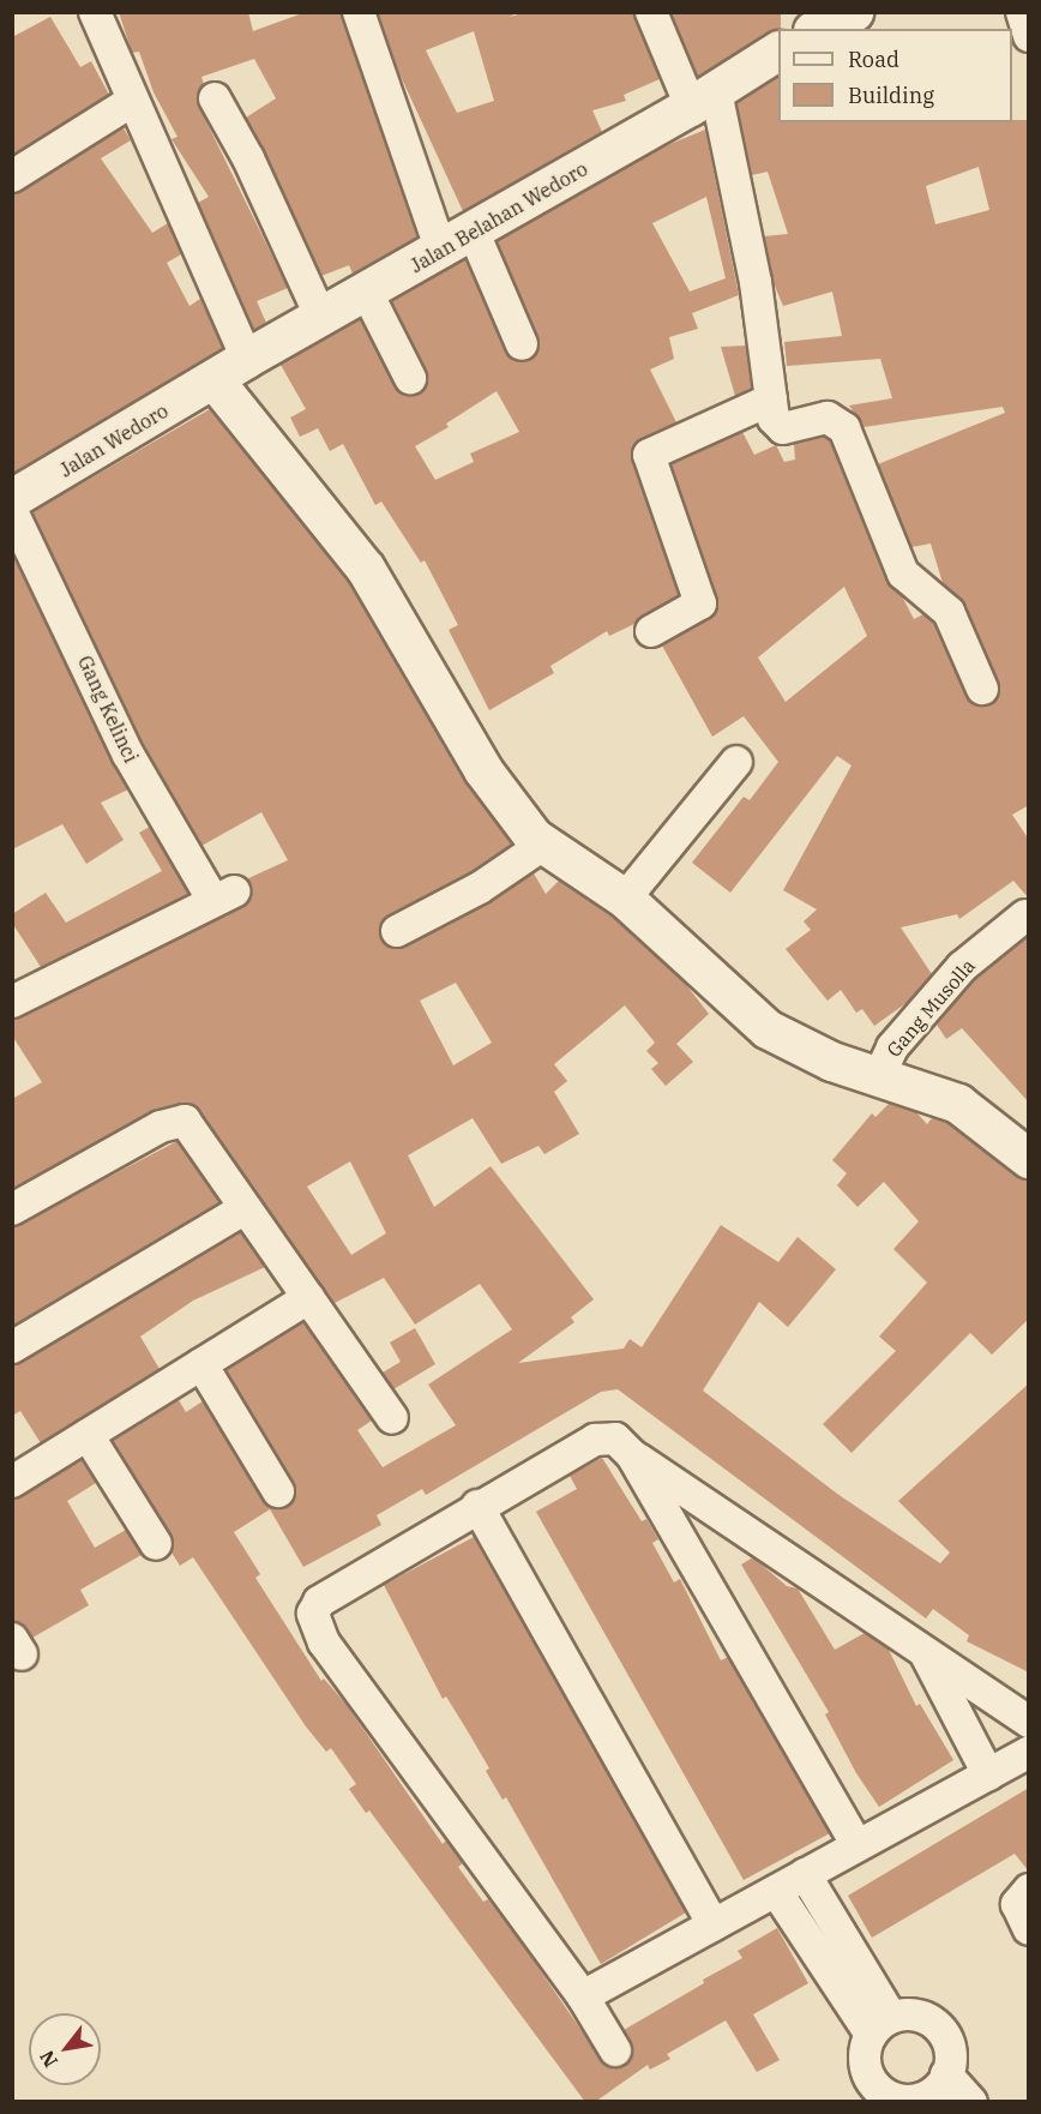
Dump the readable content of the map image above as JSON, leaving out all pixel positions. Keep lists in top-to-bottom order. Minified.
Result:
{"streets":{"street":["Jalan Belahan Wedoro","Jalan Wedoro","Gang Kelinci","Gang Musolla"]},"crossings":[["Jalan Belahan Wedoro","Jalan Wedoro"]],"legend":["Road","Building"],"north":"bottom left"}
